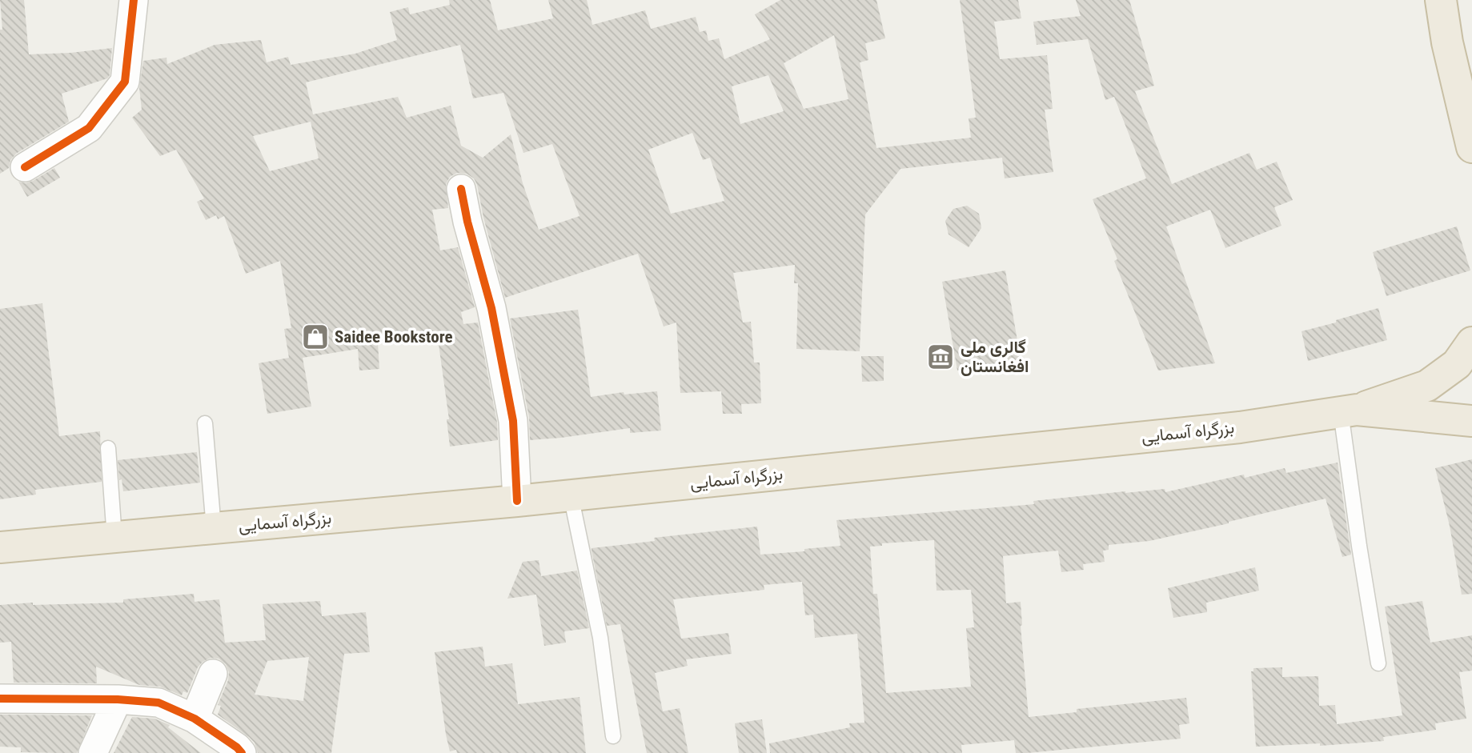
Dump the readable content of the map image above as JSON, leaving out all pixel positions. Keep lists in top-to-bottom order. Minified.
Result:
{"streets":{"highway":["بزرگراه آسمایی"]},"places":{"shop":["Saidee Bookstore"],"museum":["گالری ملی افغانستان"]}}
